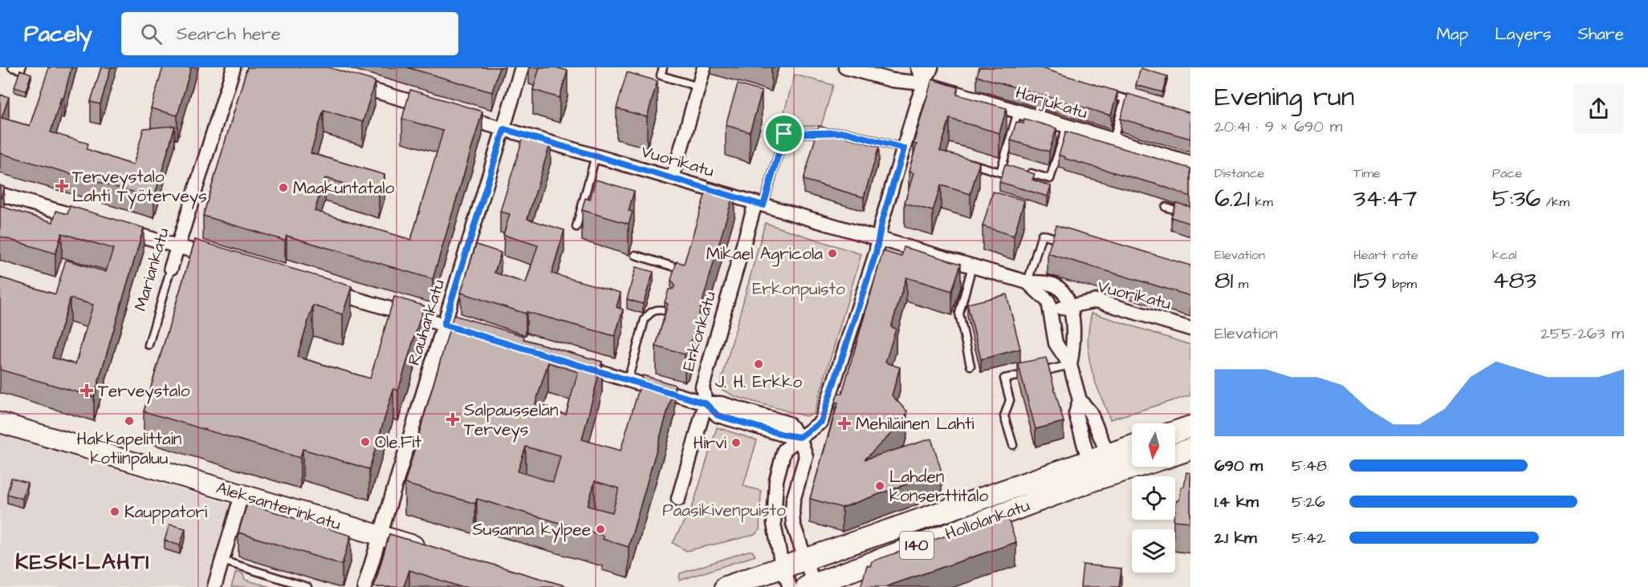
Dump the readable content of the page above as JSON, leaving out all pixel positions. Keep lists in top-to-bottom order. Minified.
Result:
{"streets":{"main road":["Aleksanterinkatu","Hollolankatu","140"],"street":["Harjukatu","Vuorikatu","Mariankatu","Rauhankatu","Erkonkatu"]},"crossings":[["Vuorikatu","Rauhankatu"],["Vuorikatu","Erkonkatu"],["Rauhankatu","Aleksanterinkatu"],["Hollolankatu","140"]],"districts":["KESKI-LAHTI"],"parks":["Erkonpuisto","Paasikivenpuisto"],"places":{"health":["Terveystalo Lahti Työterveys","Terveystalo","Salpausselän Terveys","Mehiläinen Lahti"],"other":["Maakuntatalo","Mikael Agricola","J. H. Erkko","Hakkapelittain kotiinpaluu","Ole.Fit","Hirvi","Lahden konserttitalo","Kauppatori","Susanna kylpee"]},"north":"bottom","page":{"header":"Pacely","search":"Search here","nav":["Map","Layers","Share"],"heading":["Evening run","20:41 · 9 × 690 m"],"stats":[["Distance","6.21 km"],["Time","34:47"],["Pace","5:36 /km"],["Elevation","81 m"],["Heart rate","159 bpm"],["kcal","483"]],"chart":["Elevation","255–263 m"],"list":[{"name":"690 m","note":"5:48"},{"name":"1.4 km","note":"5:26"},{"name":"2.1 km","note":"5:42"}]}}
